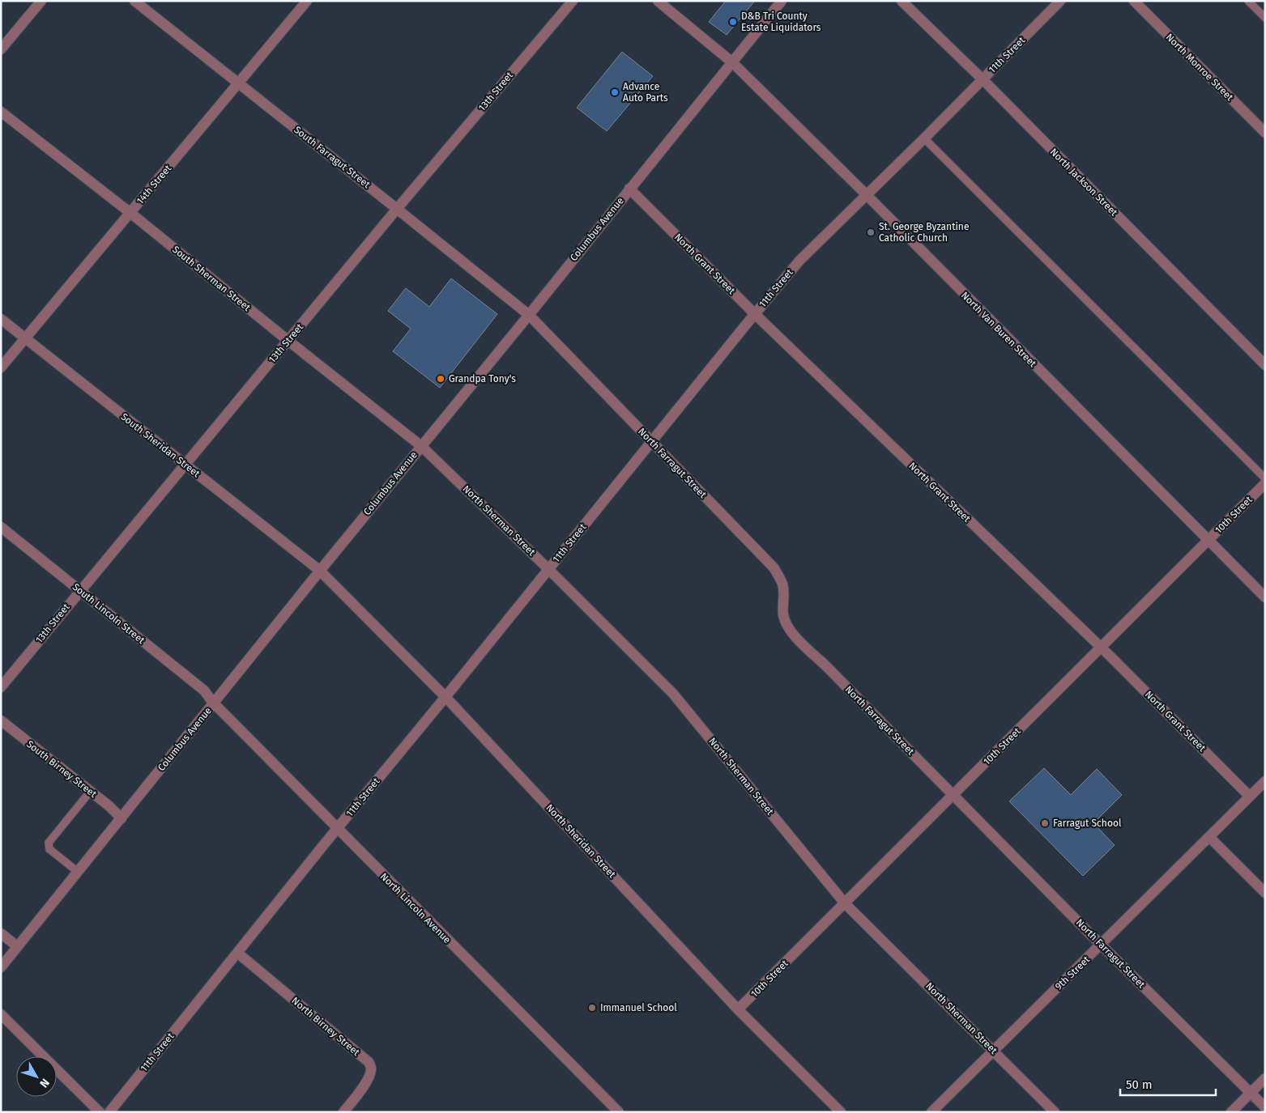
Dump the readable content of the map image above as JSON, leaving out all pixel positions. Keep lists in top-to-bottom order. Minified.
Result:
{"streets":{"street":["11th Street","North Monroe Street","13th Street","South Farragut Street","North Jackson Street","14th Street","Columbus Avenue","North Grant Street","South Sherman Street","North Van Buren Street","South Sheridan Street","North Farragut Street","10th Street","North Sherman Street","South Lincoln Street","South Birney Street","North Sheridan Street","North Lincoln Avenue","9th Street","North Birney Street"]},"crossings":[["11th Street","North Jackson Street"],["11th Street","North Grant Street"],["11th Street","North Van Buren Street"],["11th Street","North Farragut Street"],["11th Street","North Sherman Street"],["11th Street","North Sheridan Street"],["11th Street","North Lincoln Avenue"],["11th Street","North Birney Street"],["13th Street","South Farragut Street"],["13th Street","South Sherman Street"],["13th Street","South Sheridan Street"],["13th Street","South Lincoln Street"],["South Farragut Street","14th Street"],["South Farragut Street","Columbus Avenue"],["South Farragut Street","North Farragut Street"],["14th Street","South Sherman Street"],["14th Street","South Sheridan Street"],["Columbus Avenue","North Grant Street"],["Columbus Avenue","South Sherman Street"],["Columbus Avenue","North Van Buren Street"],["Columbus Avenue","South Sheridan Street"],["Columbus Avenue","North Farragut Street"],["Columbus Avenue","North Sherman Street"],["Columbus Avenue","South Lincoln Street"],["Columbus Avenue","South Birney Street"],["Columbus Avenue","North Sheridan Street"],["Columbus Avenue","North Lincoln Avenue"],["North Grant Street","10th Street"],["North Grant Street","9th Street"],["South Sherman Street","North Sherman Street"],["North Van Buren Street","10th Street"],["South Sheridan Street","North Sheridan Street"],["North Farragut Street","10th Street"],["North Farragut Street","9th Street"],["10th Street","North Sherman Street"],["10th Street","North Sheridan Street"],["North Sherman Street","9th Street"],["South Lincoln Street","North Lincoln Avenue"]],"places":["D&B Tri County Estate Liquidators","Advance Auto Parts","St. George Byzantine Catholic Church","Grandpa Tony's","Farragut School","Immanuel School"],"scale_bar":"50 m","north":"bottom right"}
